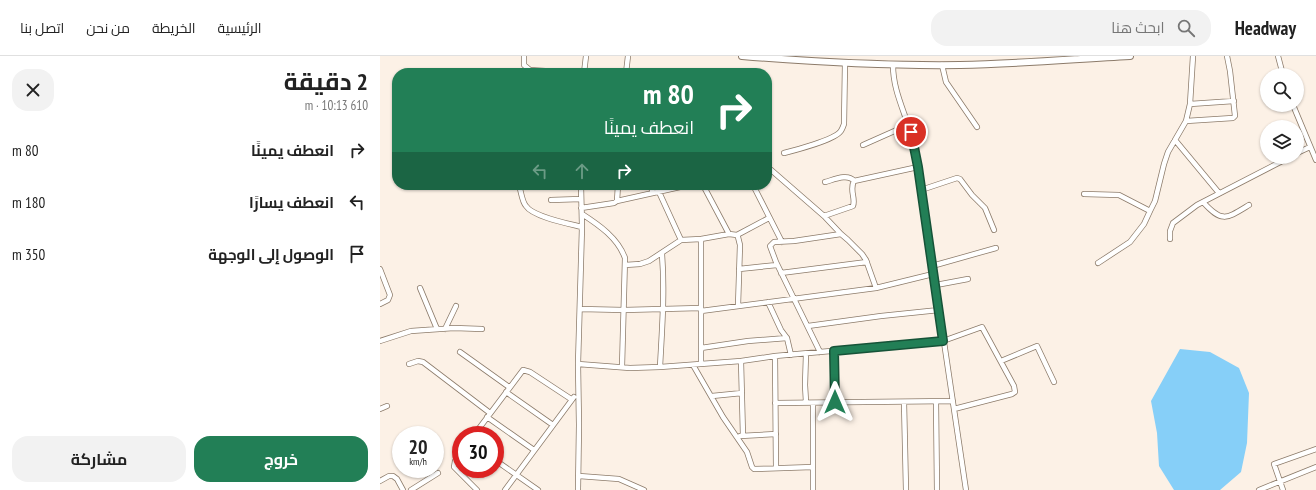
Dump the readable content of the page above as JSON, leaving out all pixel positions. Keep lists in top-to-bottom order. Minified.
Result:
{"page":{"header":"Headway","search":"ابحث هنا","nav":["الرئيسية","الخريطة","من نحن","اتصل بنا"],"heading":["2 دقيقة","610 m · 10:13"],"turn":["80 m","انعطف يمينًا"],"list":[{"name":"انعطف يمينًا","value":"80 m"},{"name":"انعطف يسارًا","value":"180 m"},{"name":"الوصول إلى الوجهة","value":"350 m"}],"speed":"20 km/h","limit":"30","buttons":["خروج","مشاركة"]}}
